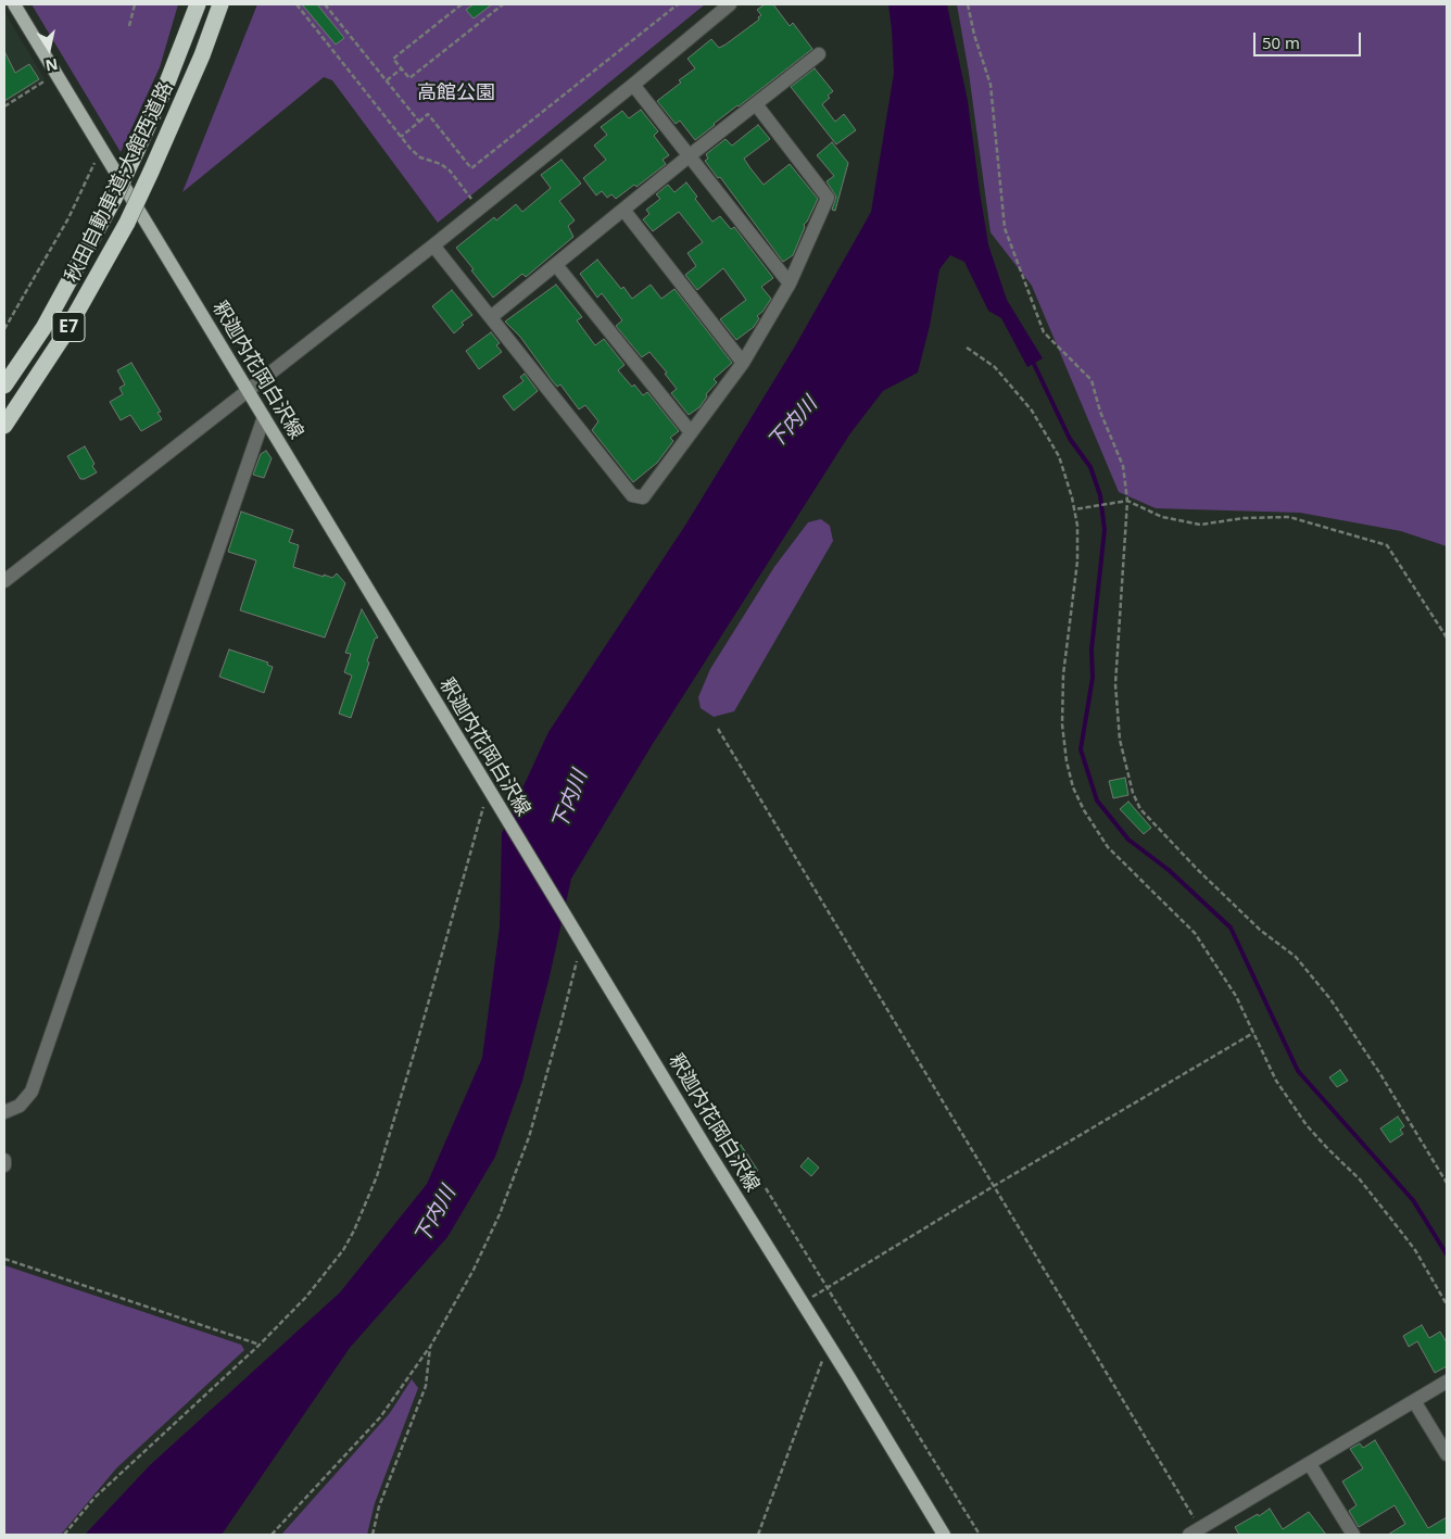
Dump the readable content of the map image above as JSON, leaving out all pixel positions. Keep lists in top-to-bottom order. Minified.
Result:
{"streets":{"highway":["秋田自動車道;大館西道路","E7"],"main road":["釈迦内花岡白沢線"]},"water":["下内川"],"parks":["高館公園"],"scale_bar":"50 m","north":"bottom"}
